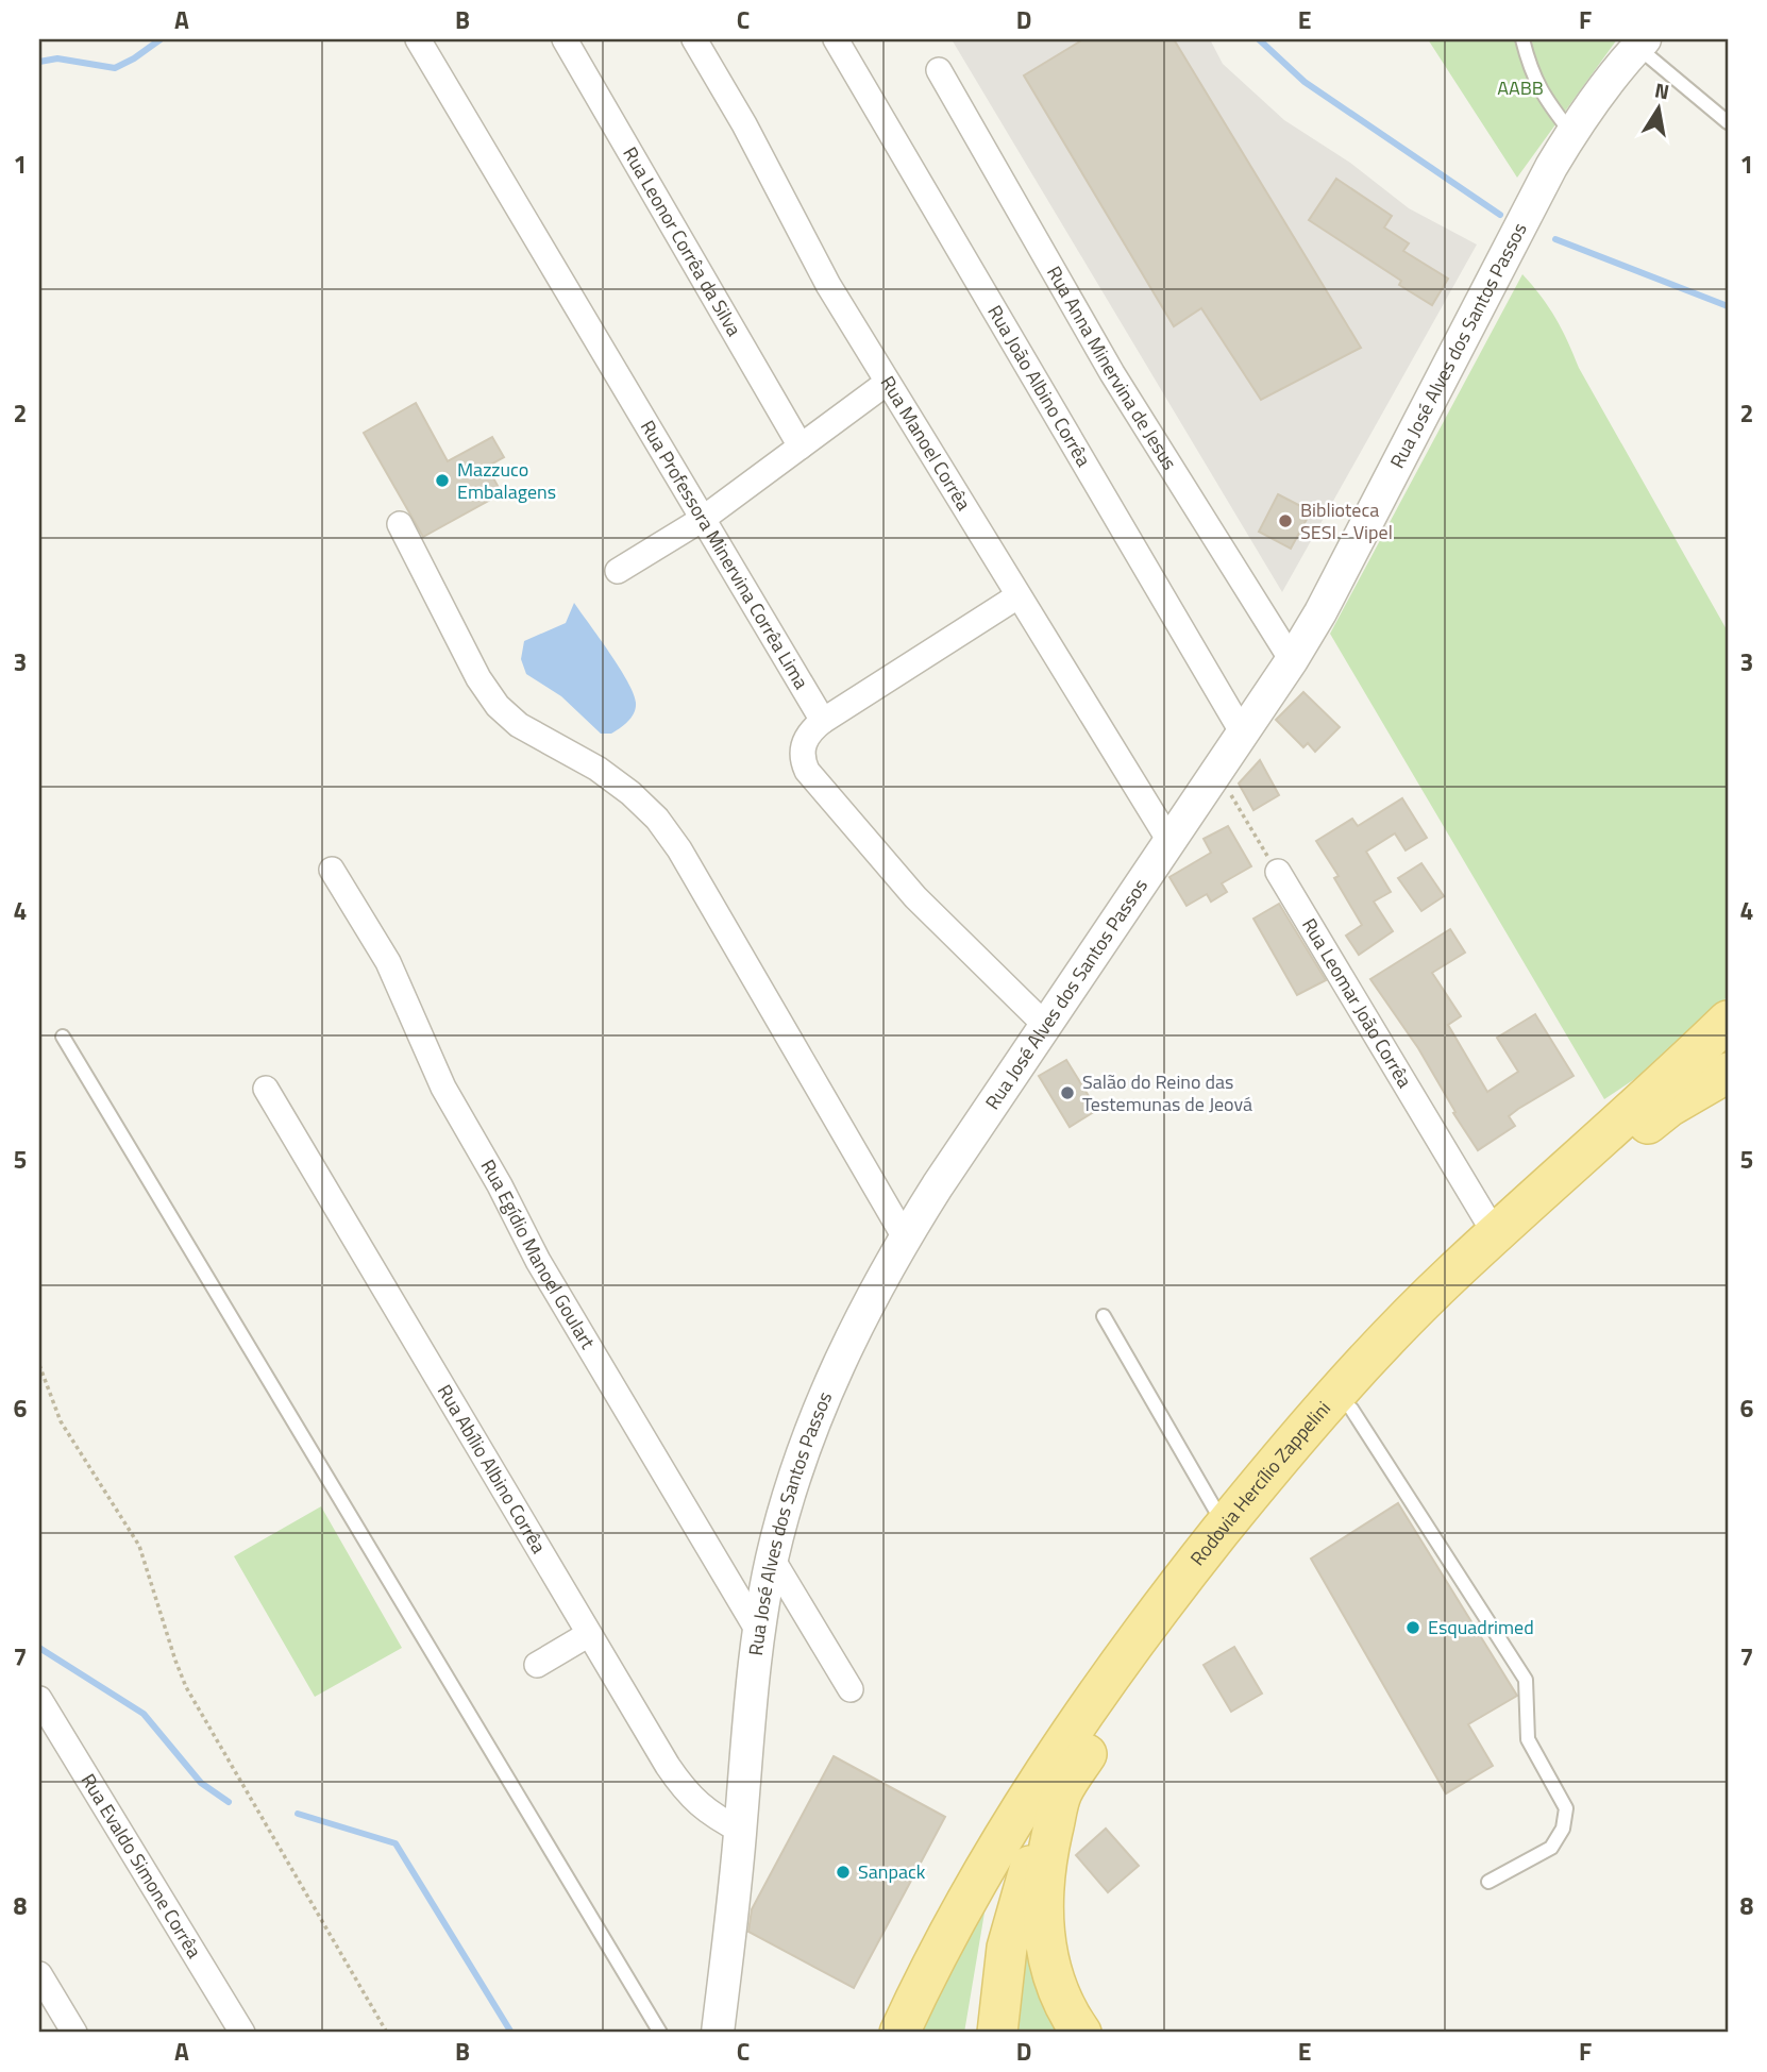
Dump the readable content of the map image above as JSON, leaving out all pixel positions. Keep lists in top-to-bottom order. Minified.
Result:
{"streets":{"main road":["Rodovia Hercílio Zappelini"],"street":["Rua Leonor Corrêa da Silva","Rua José Alves dos Santos Passos","Rua Anna Minervina de Jesus","Rua João Albino Corrêa","Rua Manoel Corrêa","Rua Professora Minervina Corrêa Lima","Rua Leomar João Corrêa","Rua Egídio Manoel Goulart","Rua Abílio Albino Corrêa","Rua Evaldo Simone Corrêa"]},"crossings":[["Rua José Alves dos Santos Passos","Rua Anna Minervina de Jesus"],["Rua José Alves dos Santos Passos","Rua João Albino Corrêa"],["Rua José Alves dos Santos Passos","Rua Manoel Corrêa"],["Rua José Alves dos Santos Passos","Rua Egídio Manoel Goulart"],["Rua José Alves dos Santos Passos","Rua Abílio Albino Corrêa"],["Rua Leomar João Corrêa","Rodovia Hercílio Zappelini"]],"parks":["AABB"],"places":["Mazzuco Embalagens","Biblioteca SESI - Vipel","Salão do Reino das Testemunas de Jeová","Esquadrimed","Sanpack"],"north":"top","grid":{"columns":["A","B","C","D","E","F"],"rows":["1","2","3","4","5","6","7","8"]}}
